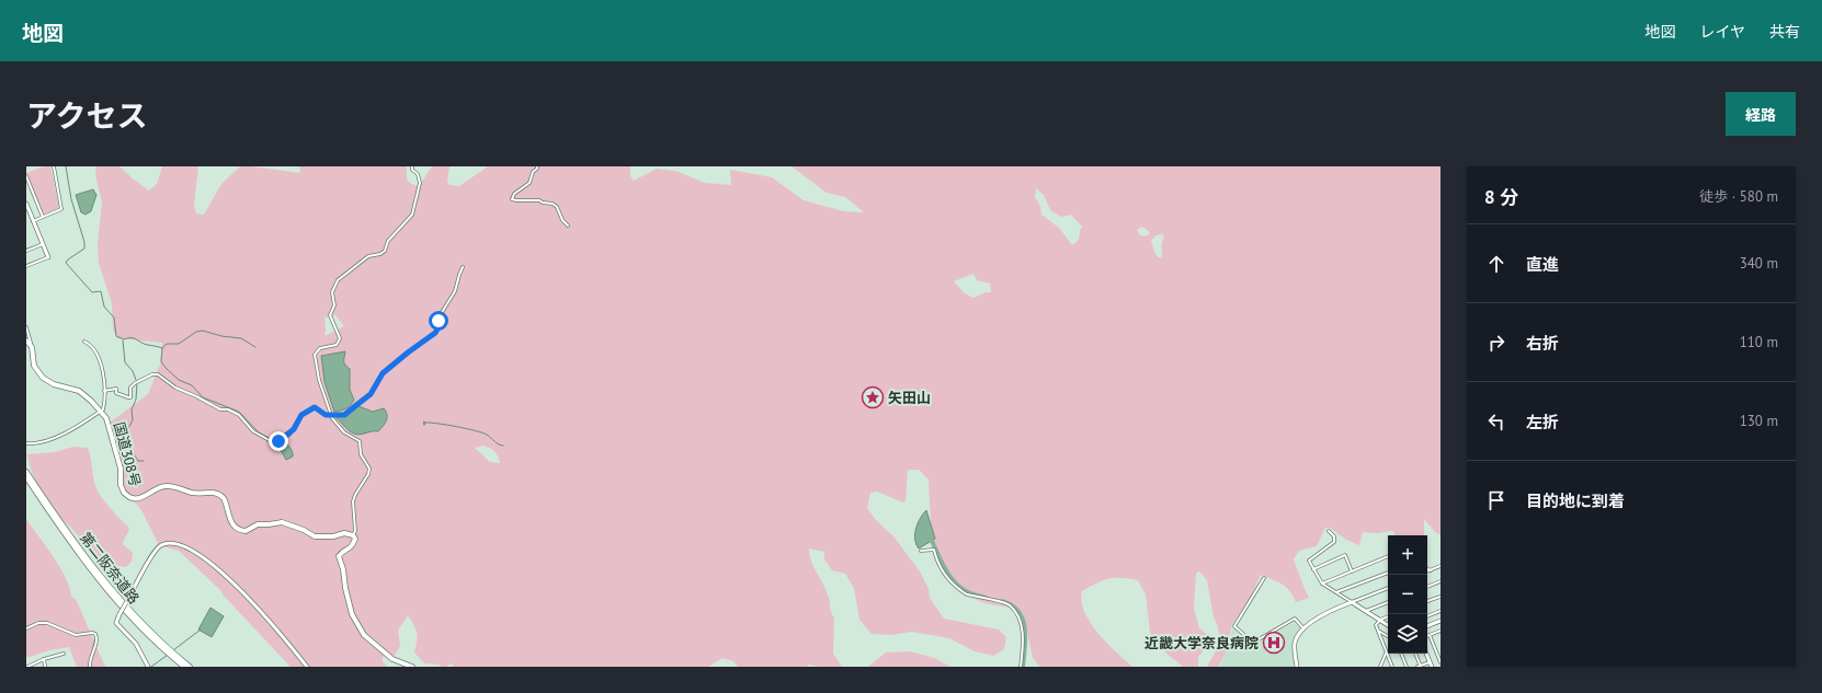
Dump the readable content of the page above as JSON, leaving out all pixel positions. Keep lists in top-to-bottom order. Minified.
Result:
{"streets":{"highway":["国道308号","第二阪奈道路"]},"places":{"place":["矢田山"],"hospital":["近畿大学奈良病院"]},"page":{"header":"地図","nav":["地図","レイヤ","共有"],"title":"アクセス","buttons":"経路","heading":["8 分","徒歩 · 580 m"],"list":[["直進","340 m"],["右折","110 m"],["左折","130 m"],"目的地に到着"],"map_buttons":["+","−"]}}
